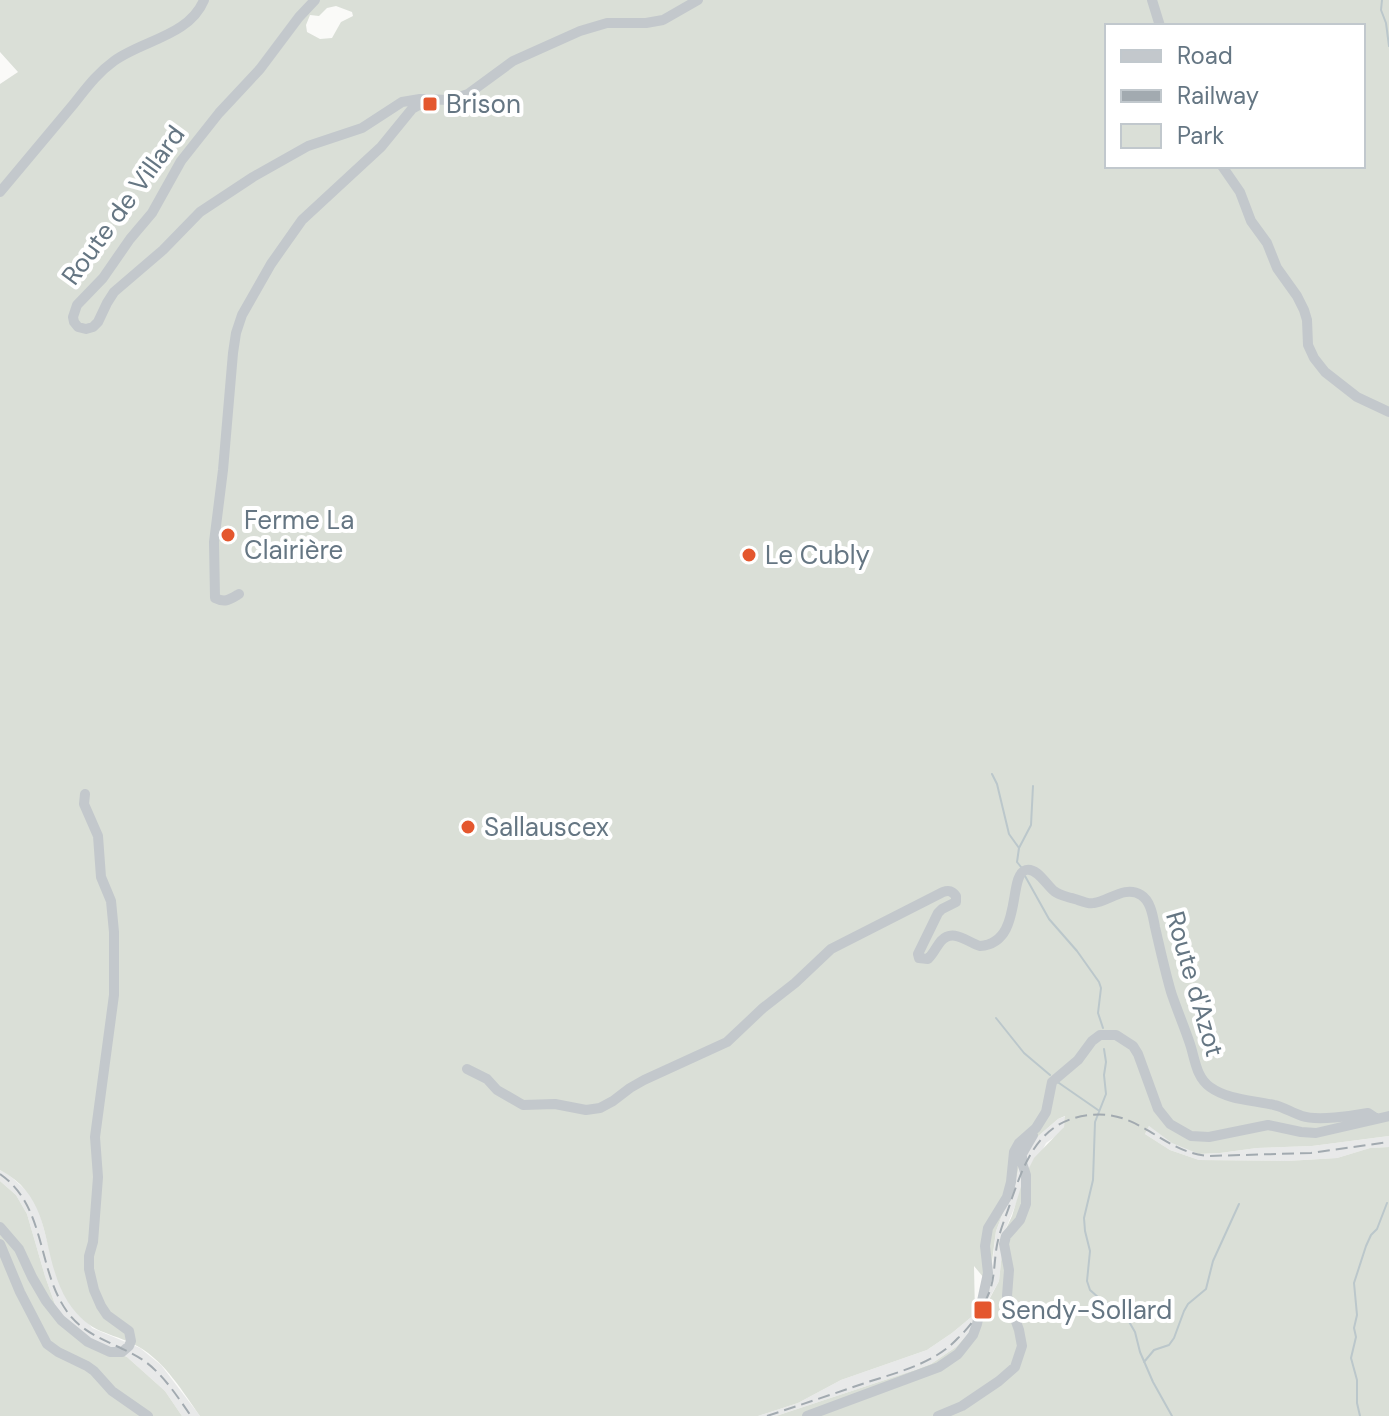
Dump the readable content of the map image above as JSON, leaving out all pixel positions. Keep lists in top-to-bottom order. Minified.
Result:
{"streets":{"street":["Route de Villard","Route d'Azot"]},"places":{"transit":["Brison","Sendy-Sollard"],"other":["Ferme La Clairière","Le Cubly","Sallauscex"]},"legend":["Road","Railway","Park"]}
